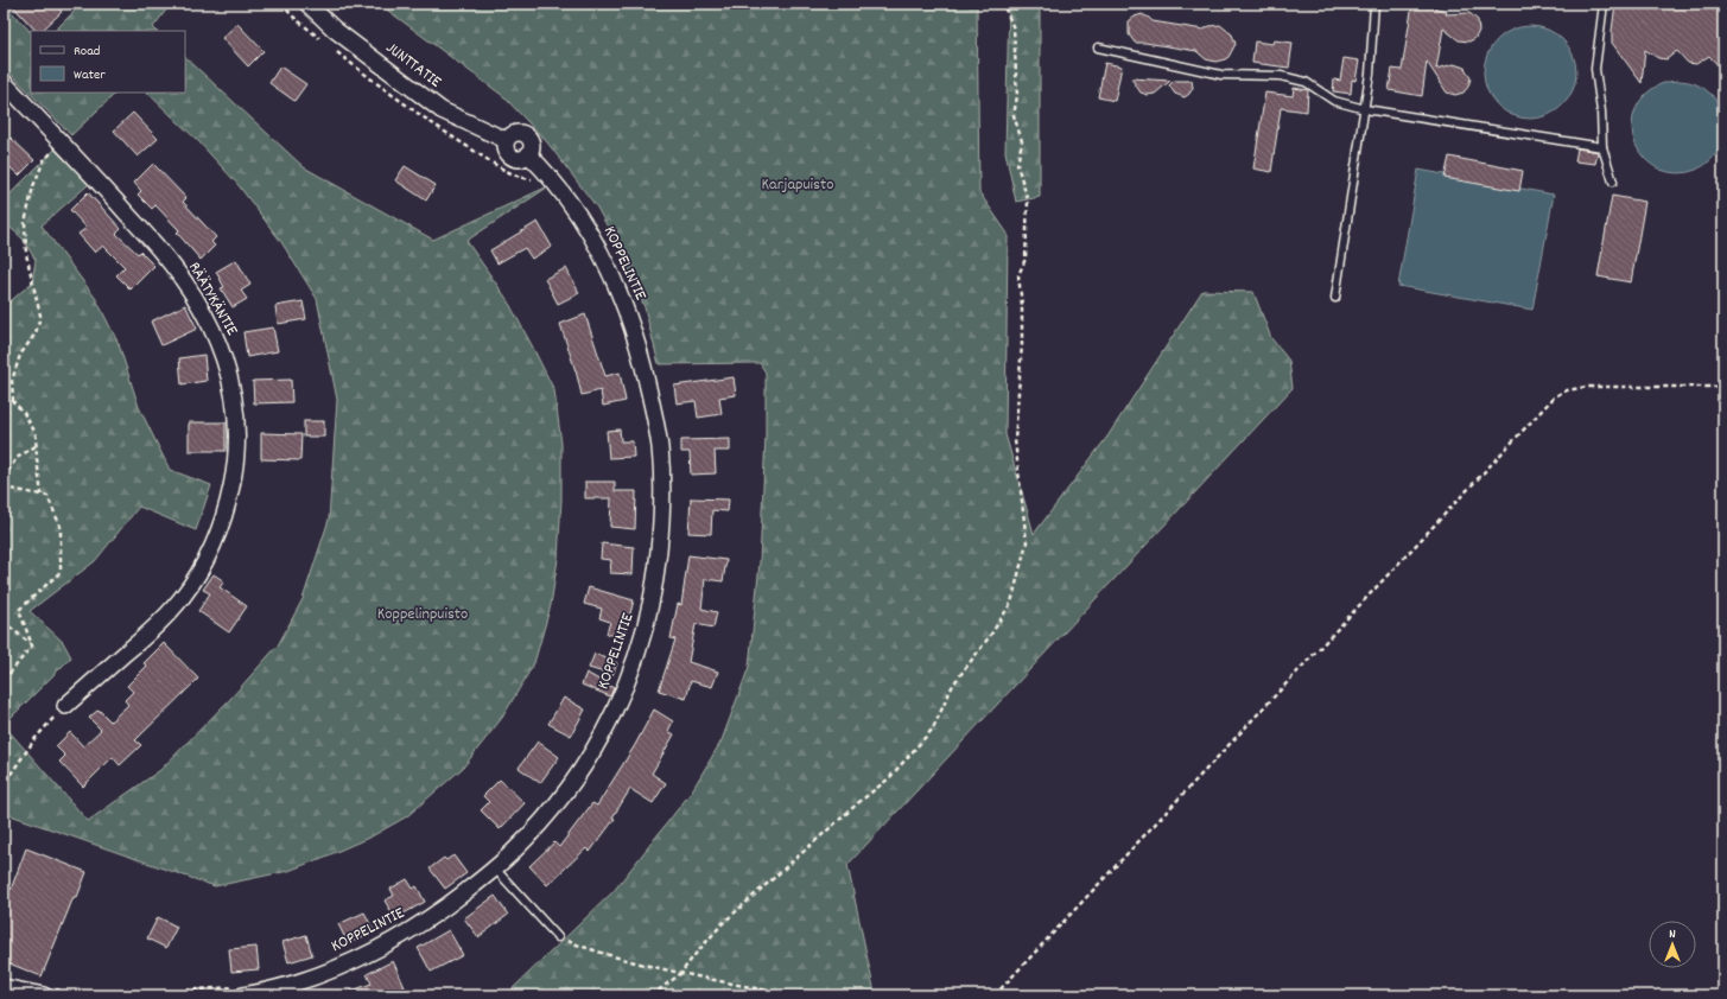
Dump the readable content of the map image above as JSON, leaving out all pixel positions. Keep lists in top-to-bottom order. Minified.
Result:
{"streets":{"street":["JUNTTATIE","KOPPELINTIE","RÄÄTYKÄNTIE"]},"crossings":[["JUNTTATIE","KOPPELINTIE"]],"parks":["Karjapuisto","Koppelinpuisto"],"legend":["Road","Water"],"north":"top"}
